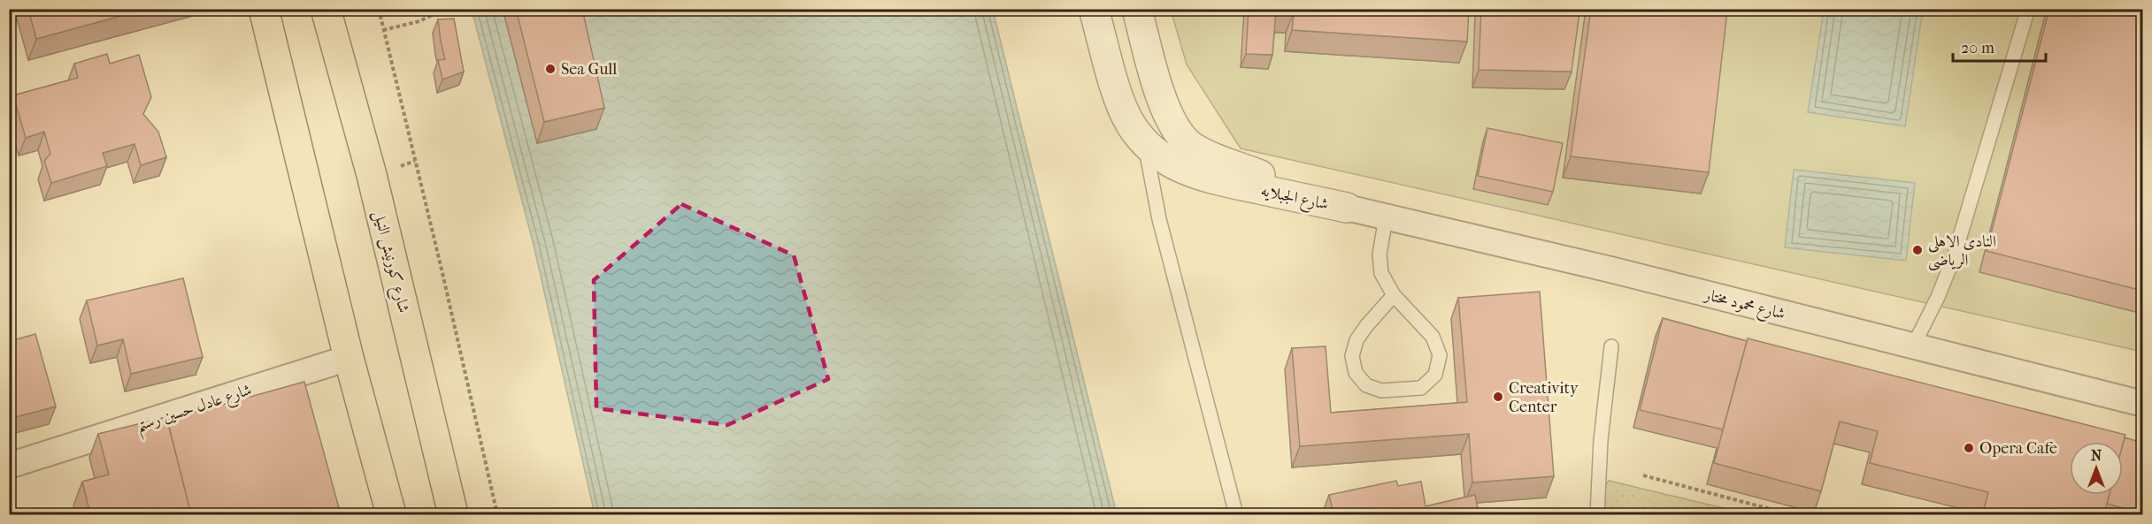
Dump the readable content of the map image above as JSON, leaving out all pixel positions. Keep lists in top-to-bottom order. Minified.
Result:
{"streets":{"main road":["شارع كورنيش النيل"],"street":["شارع الجبلايه","شارع محمود مختار","شارع عادل حسين رستم"]},"crossings":[["شارع الجبلايه","شارع محمود مختار"]],"places":["Sea Gull","النادى الاهلى الرياضى","Creativity Center","Opera Cafe"],"scale_bar":"20 m","north":"top"}
